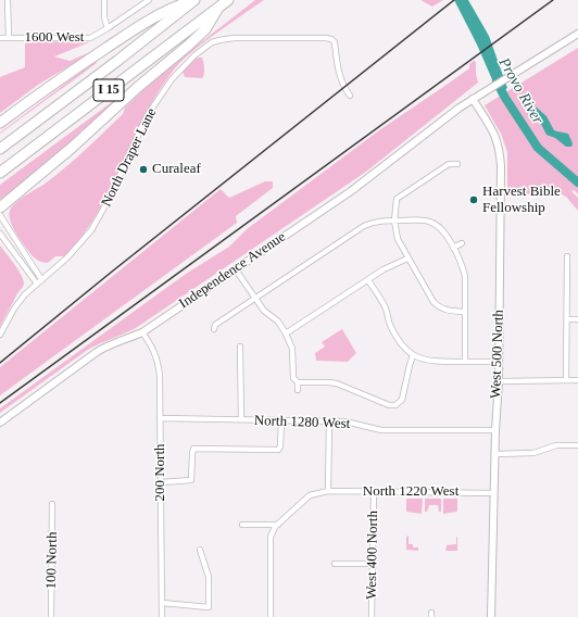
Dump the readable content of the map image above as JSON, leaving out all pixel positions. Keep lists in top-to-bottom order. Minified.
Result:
{"streets":{"highway":["I 15"],"street":["1600 West","North Draper Lane","Independence Avenue","West 500 North","North 1280 West","200 North","North 1220 West","West 400 North","100 North"]},"crossings":[["Independence Avenue","West 500 North"],["Independence Avenue","200 North"],["West 500 North","North 1280 West"],["West 500 North","North 1220 West"],["North 1280 West","200 North"],["North 1220 West","West 400 North"]],"water":["Provo River"],"places":["Curaleaf","Harvest Bible Fellowship"]}
